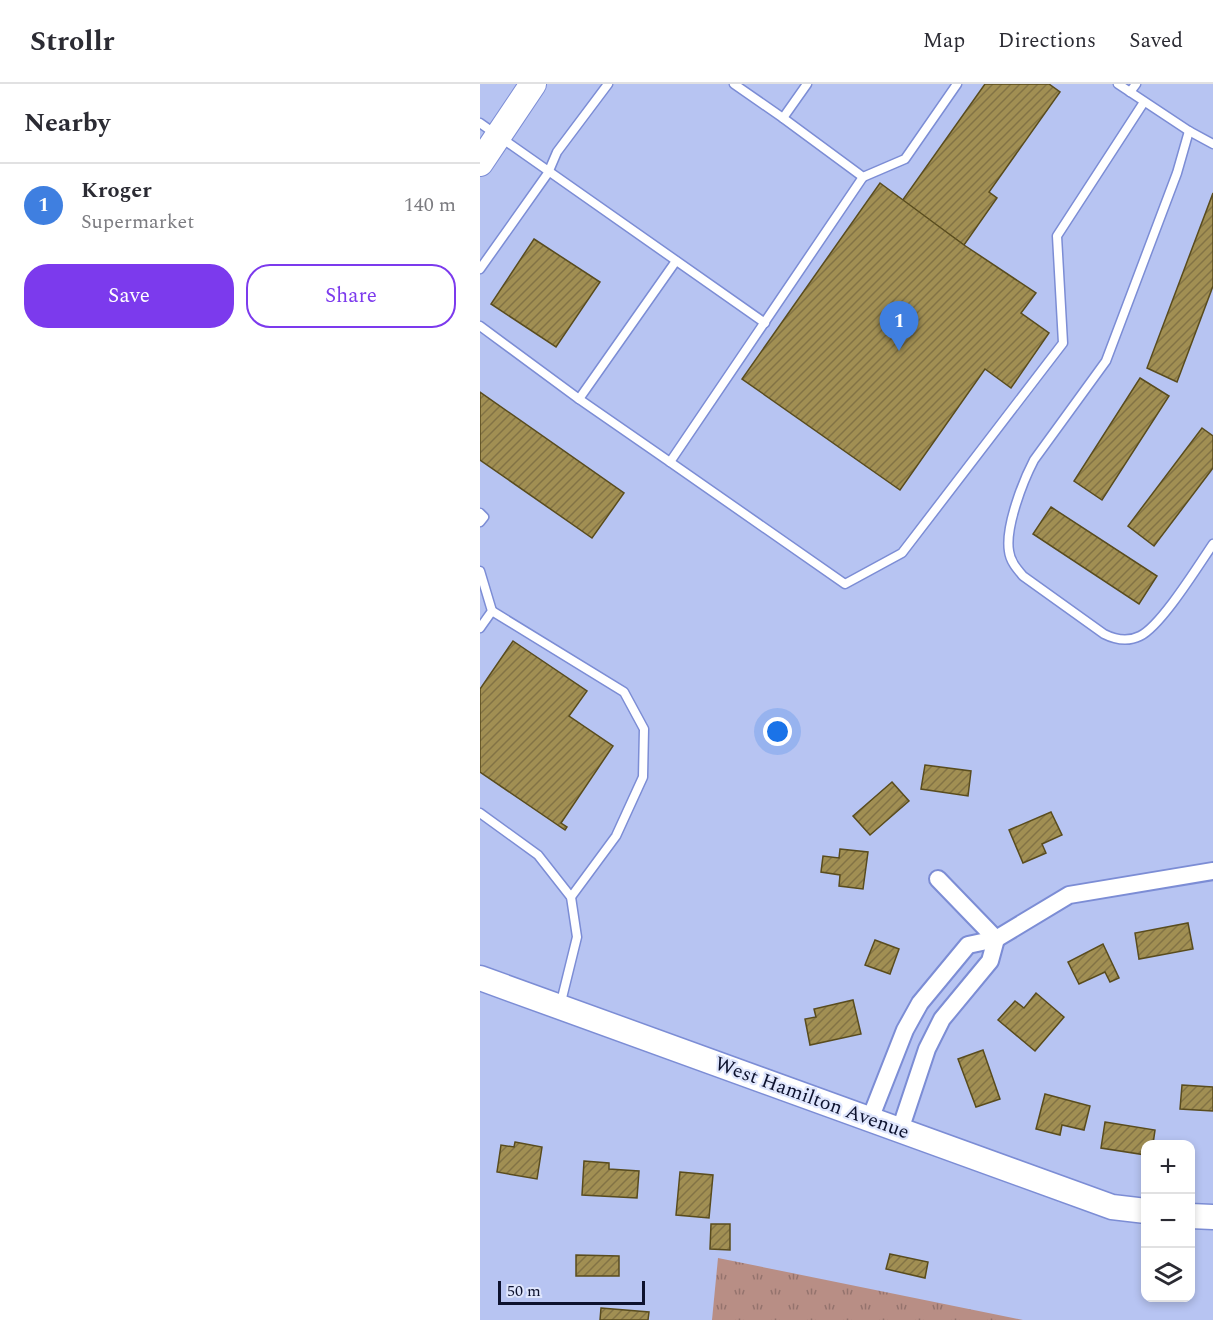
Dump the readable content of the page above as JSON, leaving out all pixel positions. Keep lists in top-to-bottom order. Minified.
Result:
{"streets":{"street":["West Hamilton Avenue"]},"scale_bar":"50 m","page":{"header":"Strollr","nav":["Map","Directions","Saved"],"heading":"Nearby","list":[{"mark":"1","name":"Kroger","note":"Supermarket","value":"140 m"}],"buttons":["Save","Share"],"pins":"1","map_buttons":["+","−"],"scale":"50 m"}}
